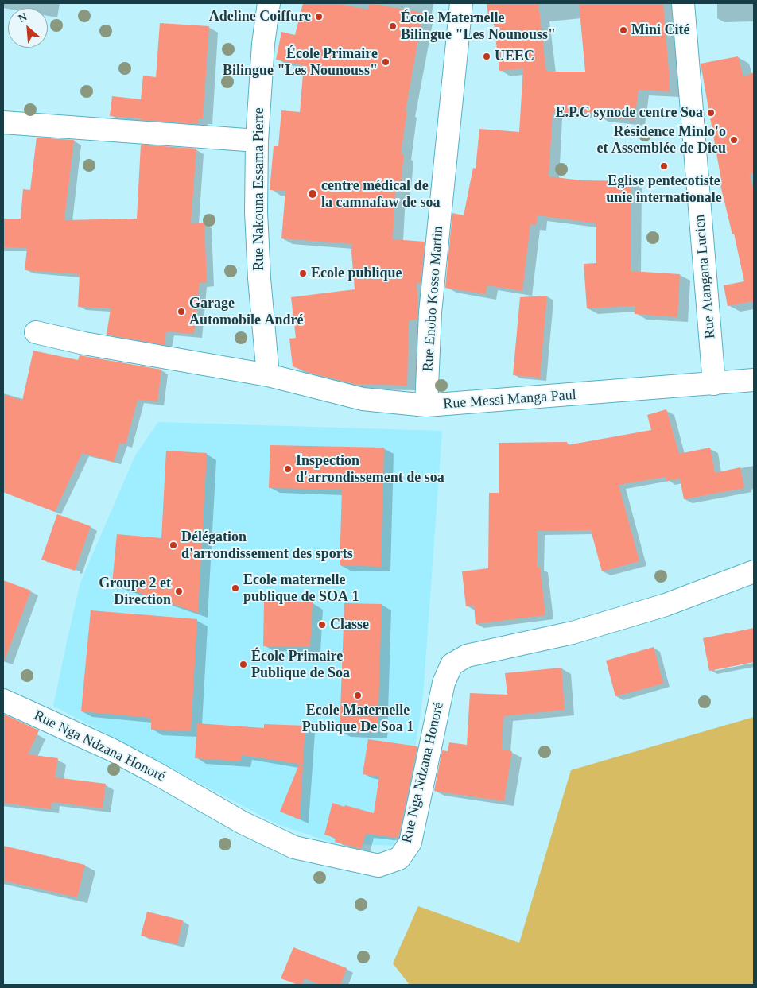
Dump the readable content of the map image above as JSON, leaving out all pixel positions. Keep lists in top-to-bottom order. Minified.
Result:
{"streets":{"street":["Rue Nakouna Essama Pierre","Rue Atangana Lucien","Rue Enobo Kosso Martin","Rue Messi Manga Paul","Rue Nga Ndzana Honoré"]},"crossings":[["Rue Nakouna Essama Pierre","Rue Messi Manga Paul"],["Rue Atangana Lucien","Rue Messi Manga Paul"],["Rue Enobo Kosso Martin","Rue Messi Manga Paul"]],"places":["Adeline Coiffure","École Maternelle Bilingue \"Les Nounouss\"","Mini Cité","UEEC","École Primaire Bilingue \"Les Nounouss\"","E.P.C synode centre Soa","Résidence Minlo'o et Assemblée de Dieu","Eglise pentecotiste unie internationale","centre médical de la camnafaw de soa","Ecole publique","Garage Automobile André","Inspection d'arrondissement de soa","Délégation d'arrondissement des sports","Ecole maternelle publique de SOA 1","Groupe 2 et Direction","Classe","École Primaire Publique de Soa","Ecole Maternelle Publique De Soa 1"],"north":"top left"}
